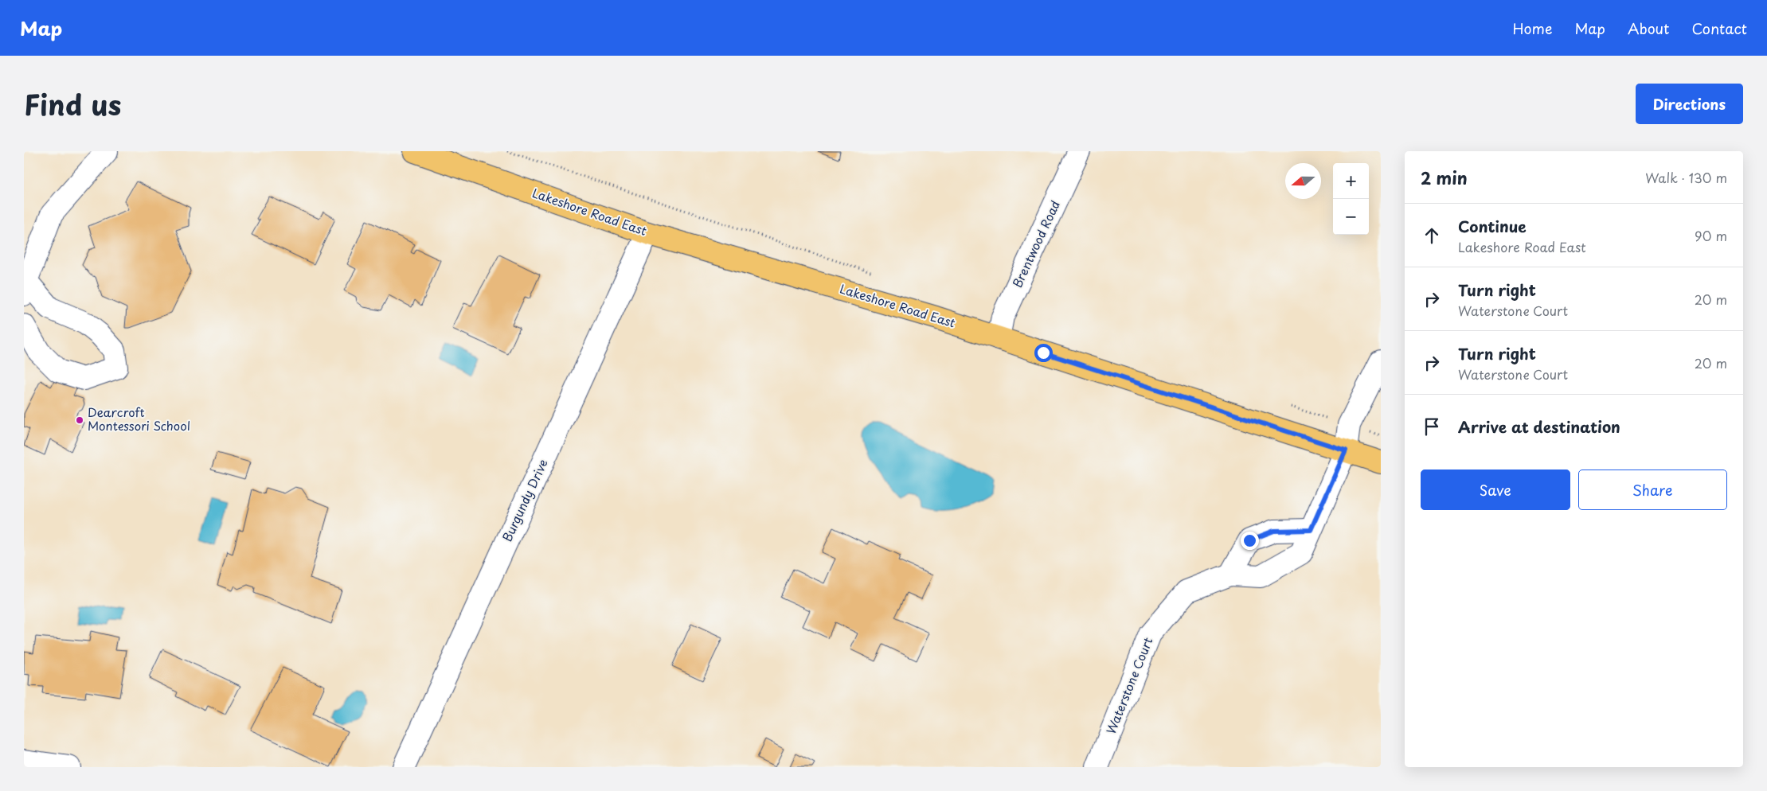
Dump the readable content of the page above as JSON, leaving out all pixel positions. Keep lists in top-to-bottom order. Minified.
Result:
{"streets":{"main road":["Lakeshore Road East"],"street":["Brentwood Road","Burgundy Drive","Waterstone Court"]},"crossings":[["Lakeshore Road East","Brentwood Road"],["Lakeshore Road East","Burgundy Drive"],["Lakeshore Road East","Waterstone Court"]],"places":["Dearcroft Montessori School"],"north":"left","page":{"header":"Map","nav":["Home","Map","About","Contact"],"title":"Find us","buttons":["Directions",["Save","Share"]],"heading":["2 min","Walk · 130 m"],"map_buttons":["+","−"],"list":[["Continue","Lakeshore Road East","90 m"],["Turn right","Waterstone Court","20 m"],["Turn right","Waterstone Court","20 m"],"Arrive at destination"]}}
